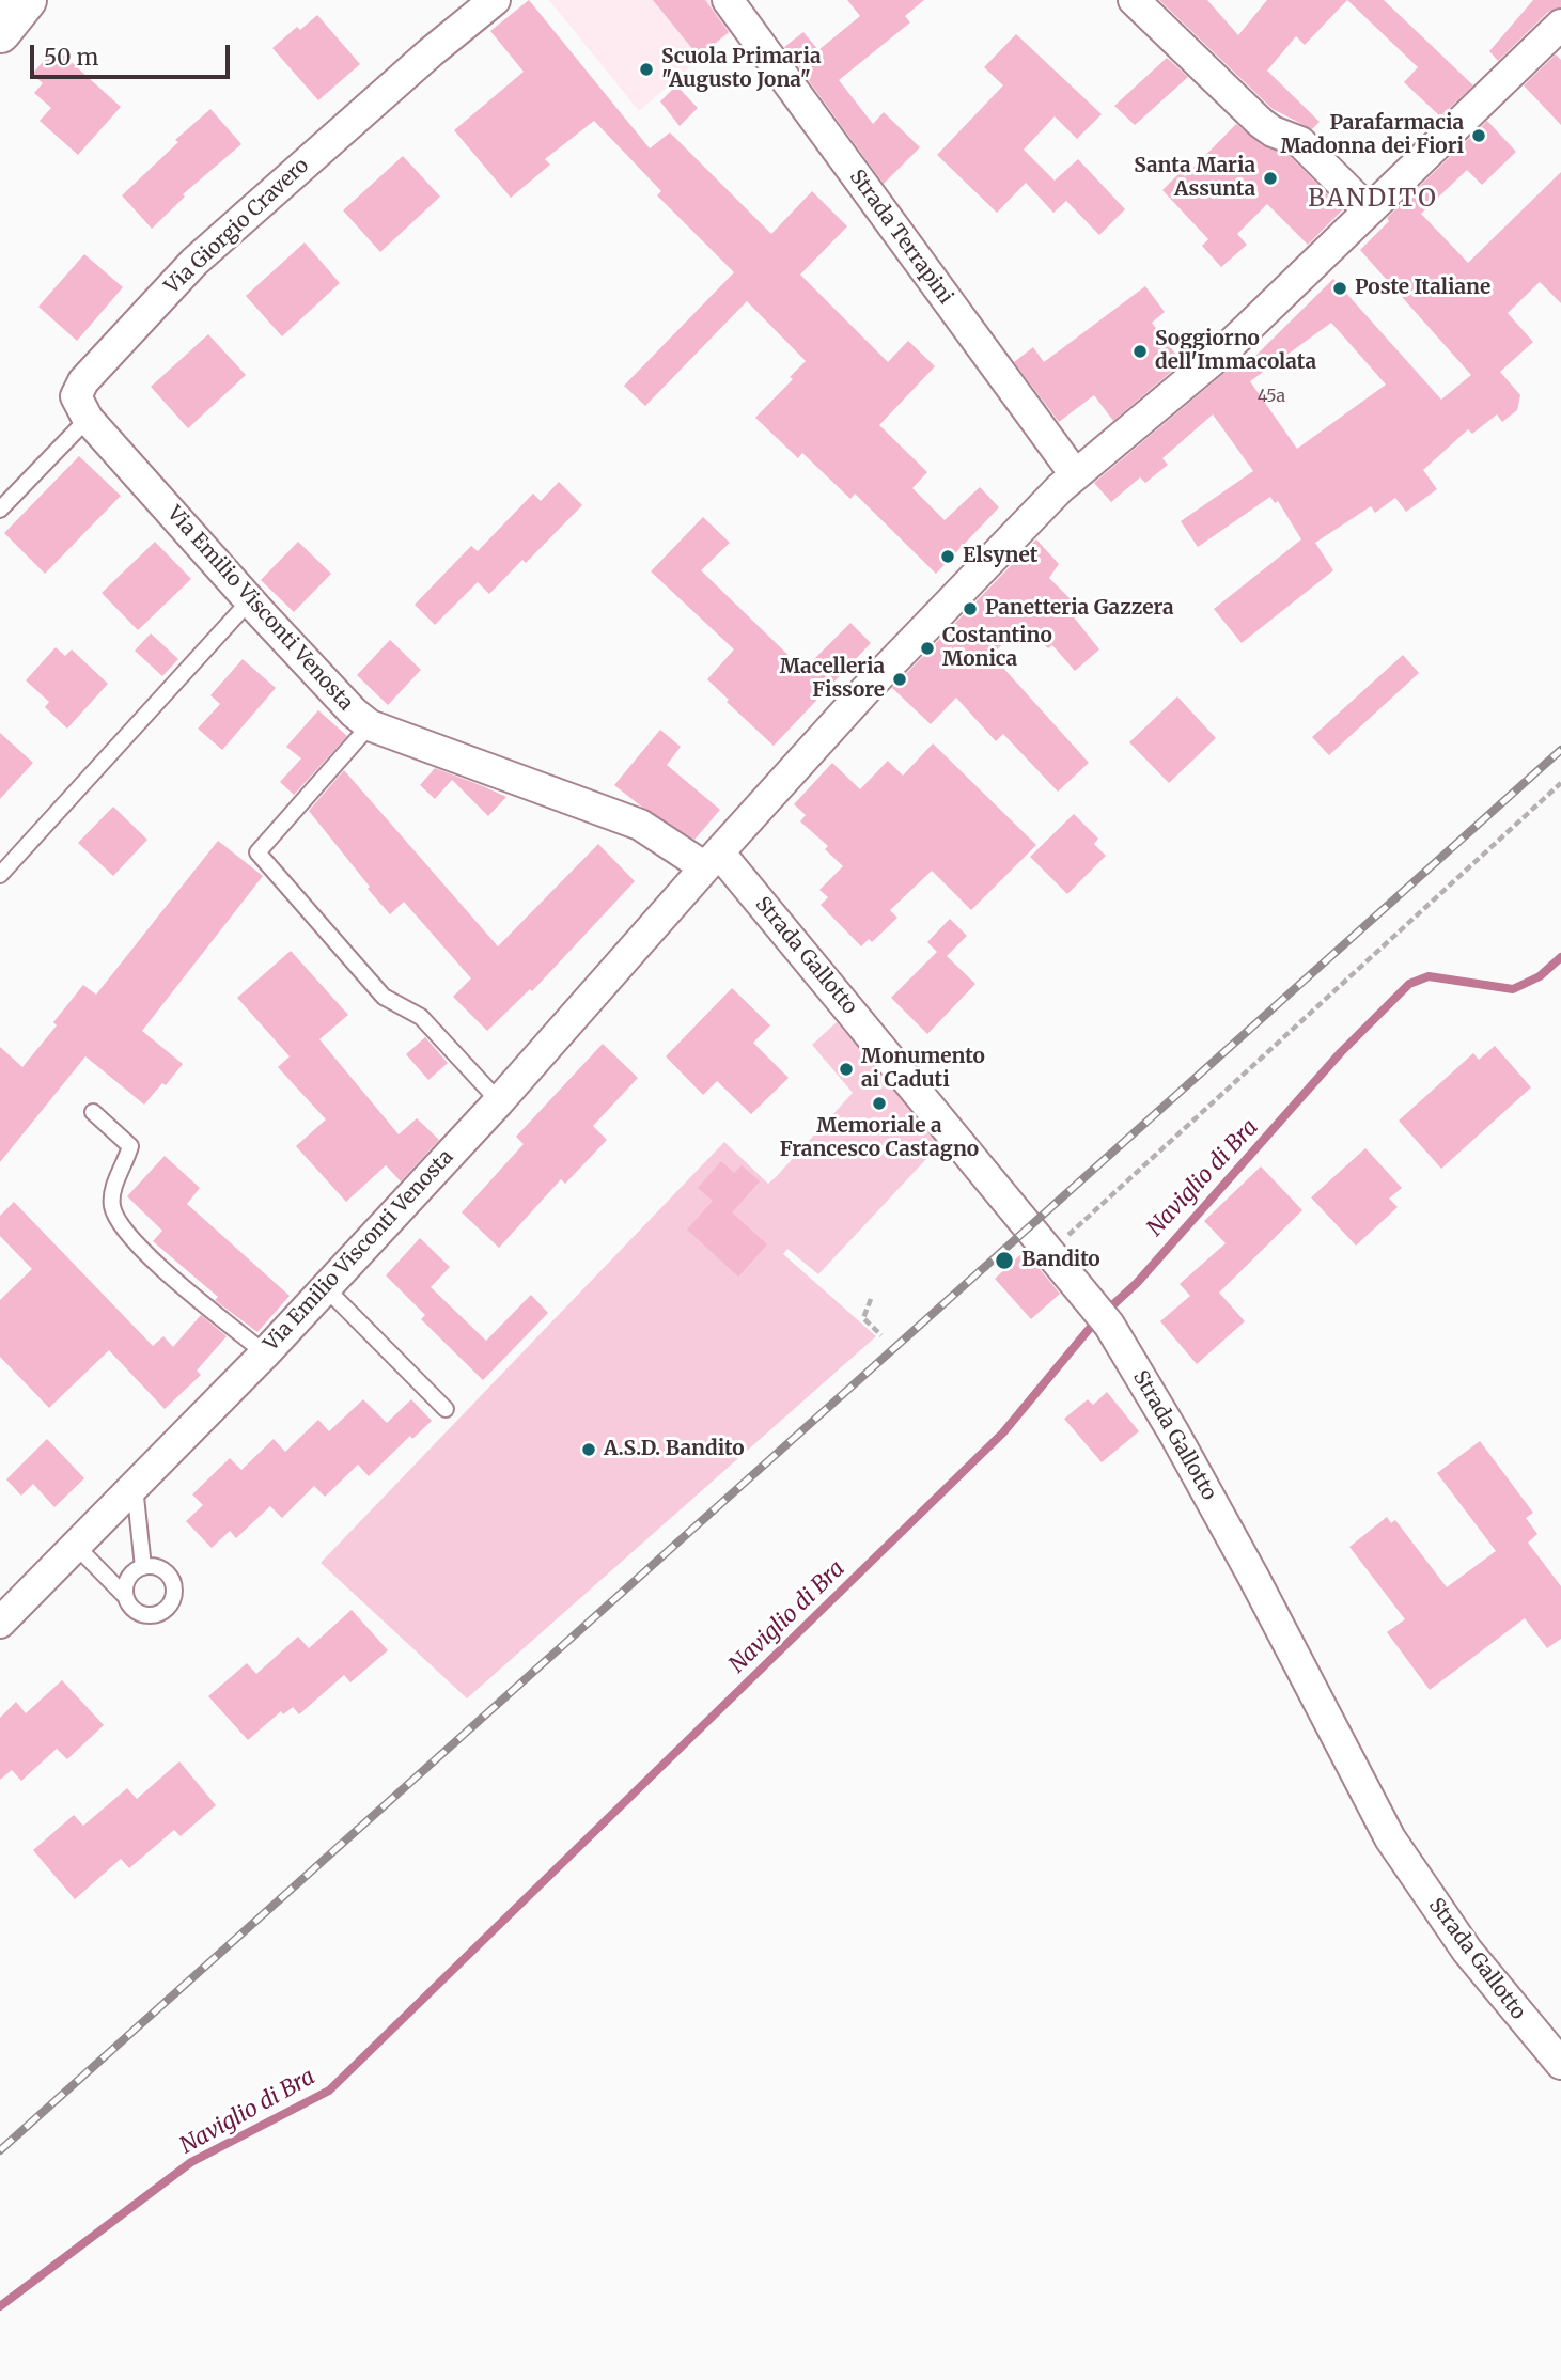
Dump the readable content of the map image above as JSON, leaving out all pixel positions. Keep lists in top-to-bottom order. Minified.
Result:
{"streets":{"street":["Via Giorgio Cravero","Strada Terrapini","Via Emilio Visconti Venosta","Strada Gallotto"]},"crossings":[["Via Giorgio Cravero","Via Emilio Visconti Venosta"],["Strada Terrapini","Via Emilio Visconti Venosta"],["Via Emilio Visconti Venosta","Strada Gallotto"]],"districts":["BANDITO"],"water":["Naviglio di Bra"],"places":["Scuola Primaria \"Augusto Jona\"","Parafarmacia Madonna dei Fiori","Santa Maria Assunta","Poste Italiane","Soggiorno dell'Immacolata","Elsynet","Panetteria Gazzera","Costantino Monica","Macelleria Fissore","Monumento ai Caduti","Memoriale a Francesco Castagno","Bandito","A.S.D. Bandito"],"house_numbers":["45a"],"scale_bar":"50 m"}
